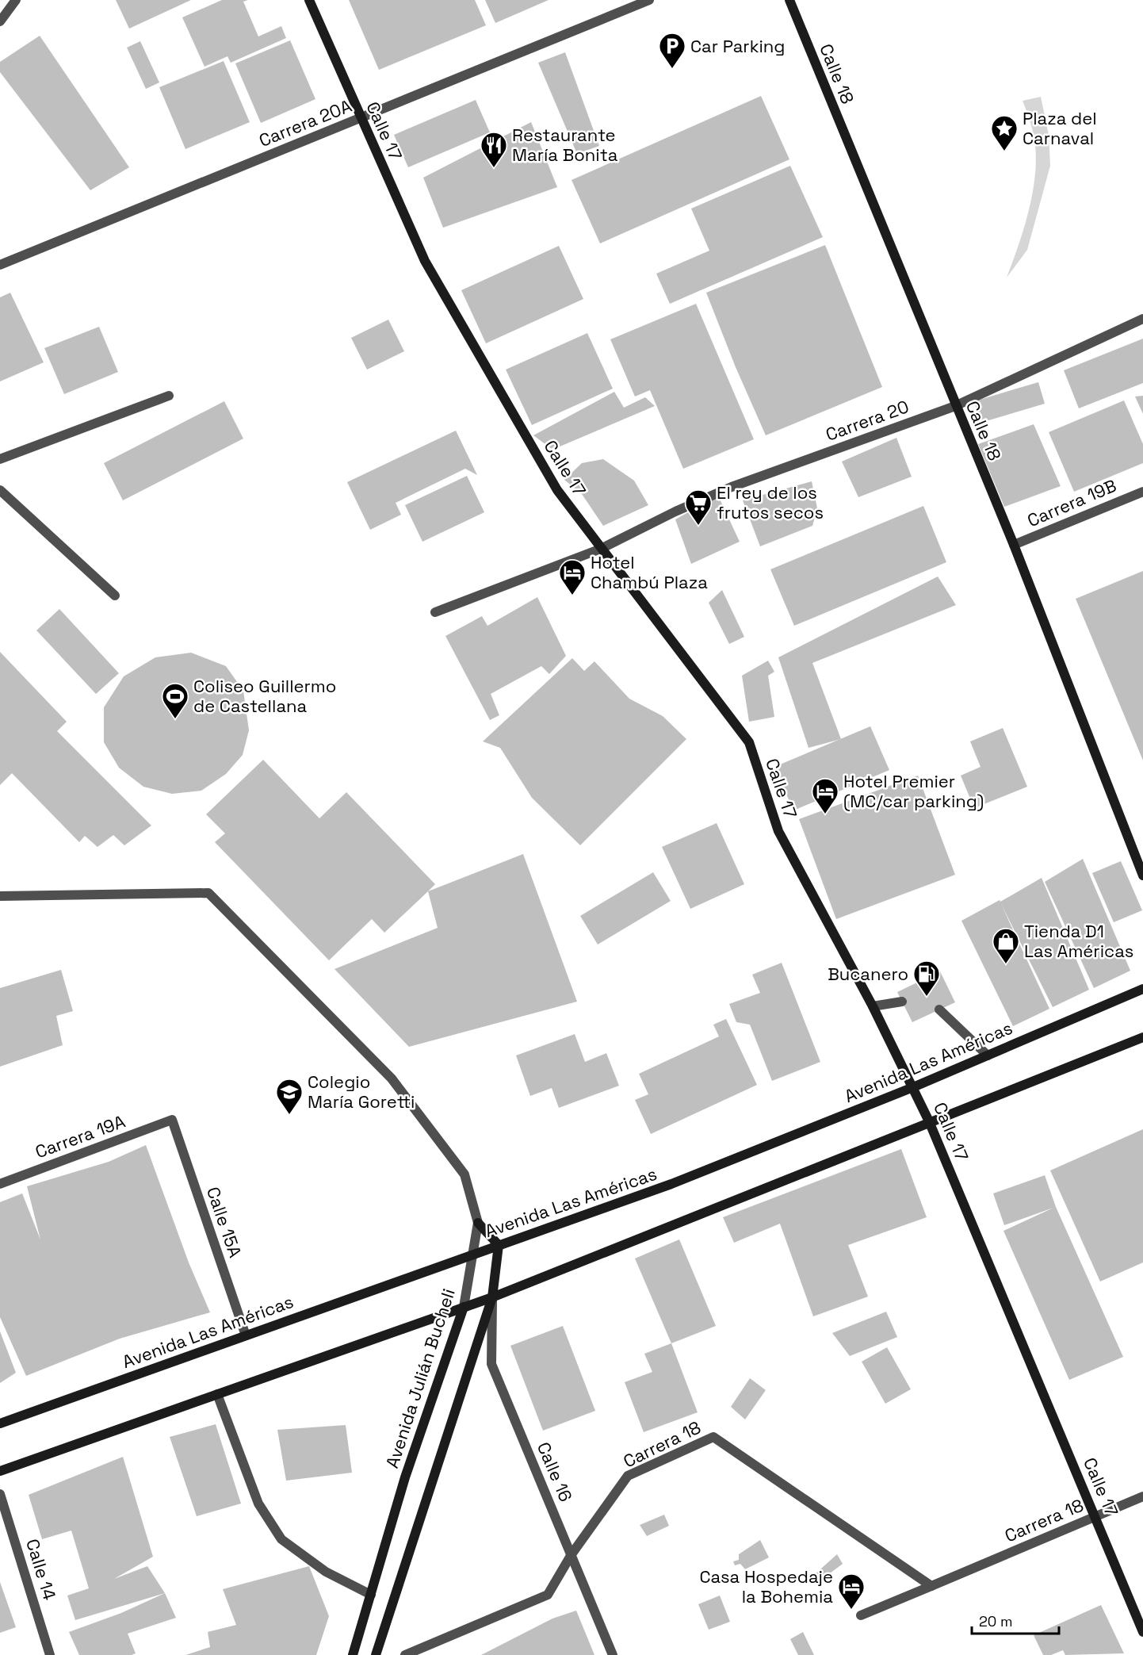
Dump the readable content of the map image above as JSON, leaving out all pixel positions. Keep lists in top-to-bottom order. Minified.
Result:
{"streets":{"street":["Calle 18","Carrera 20A","Calle 17","Carrera 20","Carrera 19B","Avenida Las Américas","Carrera 19A","Calle 15A","Avenida Julián Bucheli","Carrera 18","Calle 16","Calle 14"]},"crossings":[["Calle 18","Carrera 20"],["Calle 18","Carrera 19B"],["Carrera 20A","Calle 17"],["Calle 17","Carrera 20"],["Calle 17","Avenida Las Américas"],["Calle 17","Carrera 18"],["Avenida Las Américas","Calle 15A"],["Avenida Las Américas","Avenida Julián Bucheli"],["Carrera 19A","Calle 15A"],["Carrera 18","Calle 16"]],"places":{"parking":["Car Parking"],"place":["Plaza del Carnaval"],"restaurant":["Restaurante María Bonita"],"supermarket":["El rey de los frutos secos"],"hotel":["Hotel Chambú Plaza","Hotel Premier (MC/car parking)","Casa Hospedaje la Bohemia"],"sports":["Coliseo Guillermo de Castellana"],"shop":["Tienda D1 Las Américas"],"fuel station":["Bucanero"],"school or university":["Colegio María Goretti"]},"scale_bar":"20 m"}
